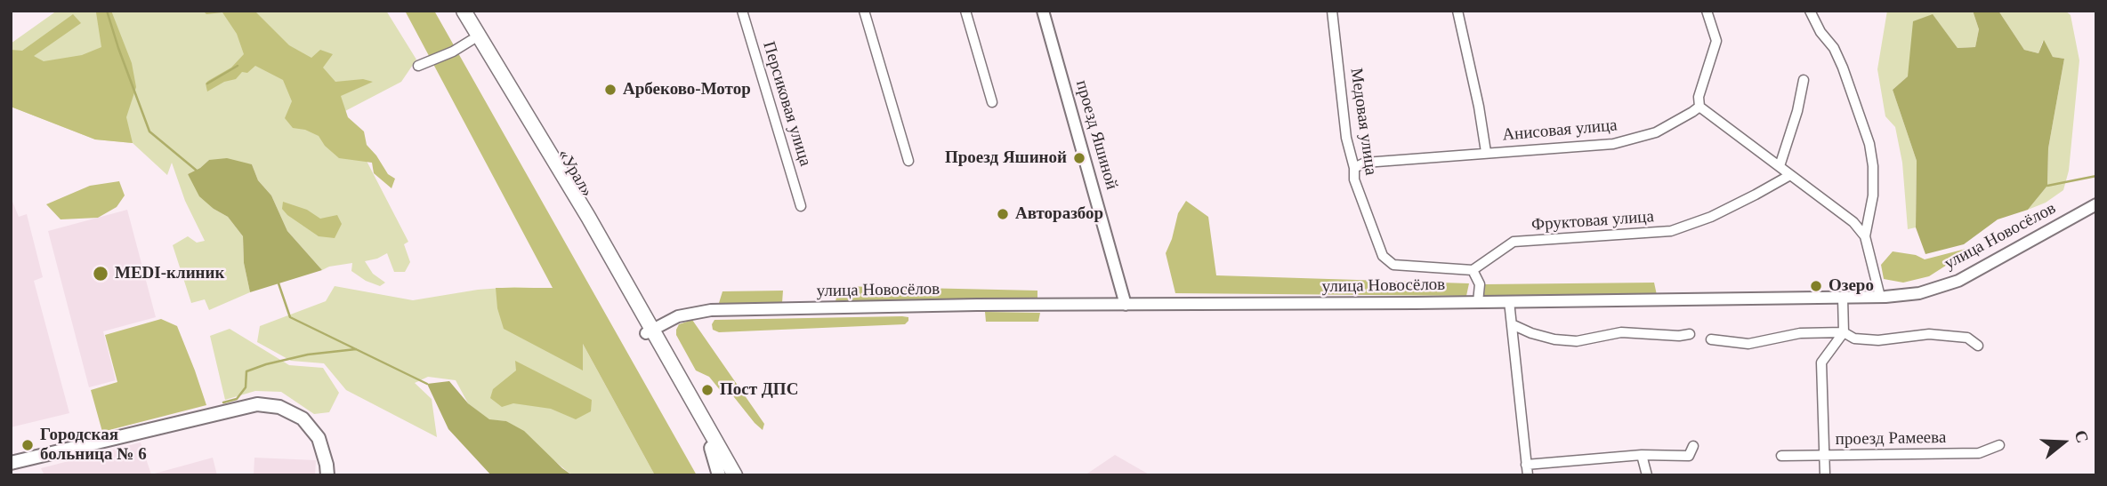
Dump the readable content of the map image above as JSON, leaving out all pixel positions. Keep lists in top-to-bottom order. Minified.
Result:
{"streets":{"highway":["«Урал»"],"street":["Персиковая улица","Медовая улица","Анисовая улица","проезд Яшиной","Фруктовая улица","улица Новосёлов","проезд Рамеева"]},"crossings":[["Медовая улица","Анисовая улица"],["Медовая улица","Фруктовая улица"],["проезд Яшиной","улица Новосёлов"],["«Урал»","улица Новосёлов"]],"places":["Арбеково-Мотор","Проезд Яшиной","Авторазбор","MEDI-клиник","Озеро","Пост ДПС","Городская больница № 6"],"north":"right"}
